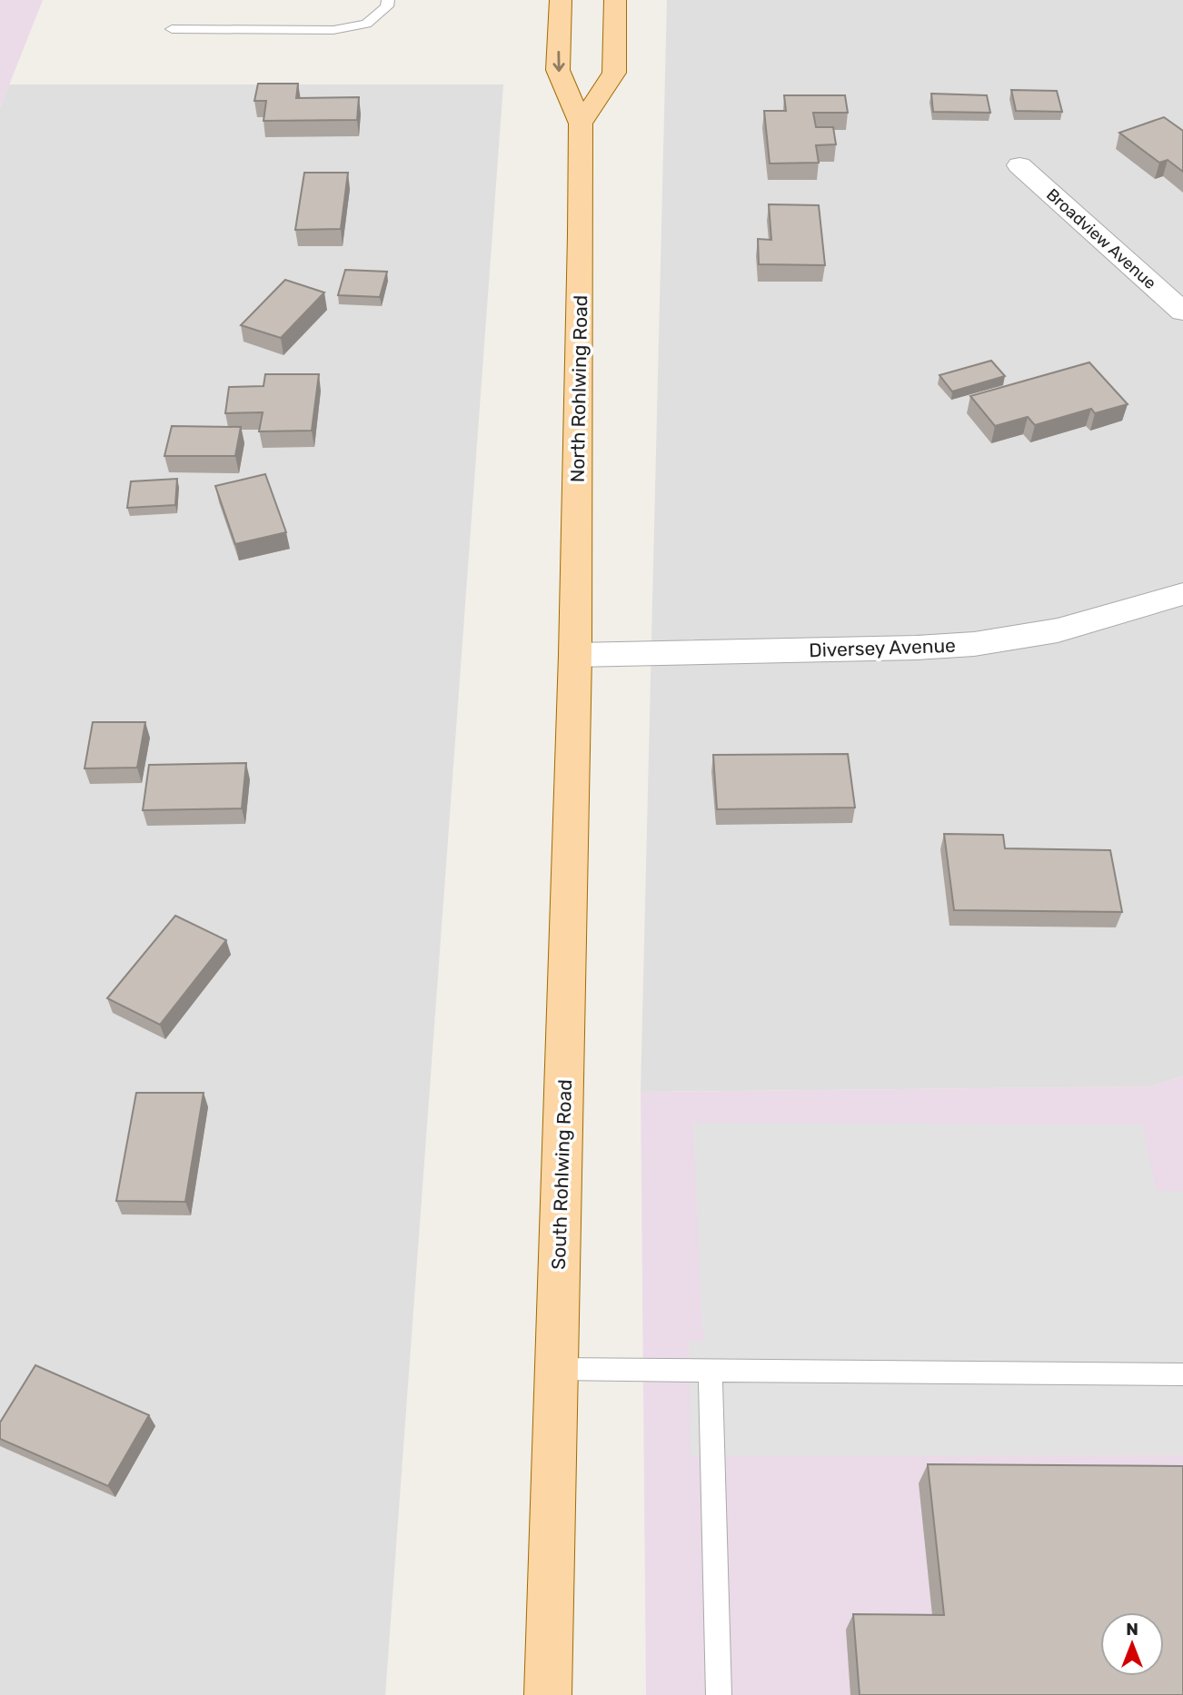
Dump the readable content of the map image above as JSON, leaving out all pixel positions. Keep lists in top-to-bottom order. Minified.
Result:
{"streets":{"main road":["North Rohlwing Road","South Rohlwing Road"],"street":["Broadview Avenue","Diversey Avenue"]},"crossings":[["North Rohlwing Road","Diversey Avenue"],["North Rohlwing Road","South Rohlwing Road"],["Diversey Avenue","South Rohlwing Road"]],"north":"top"}
